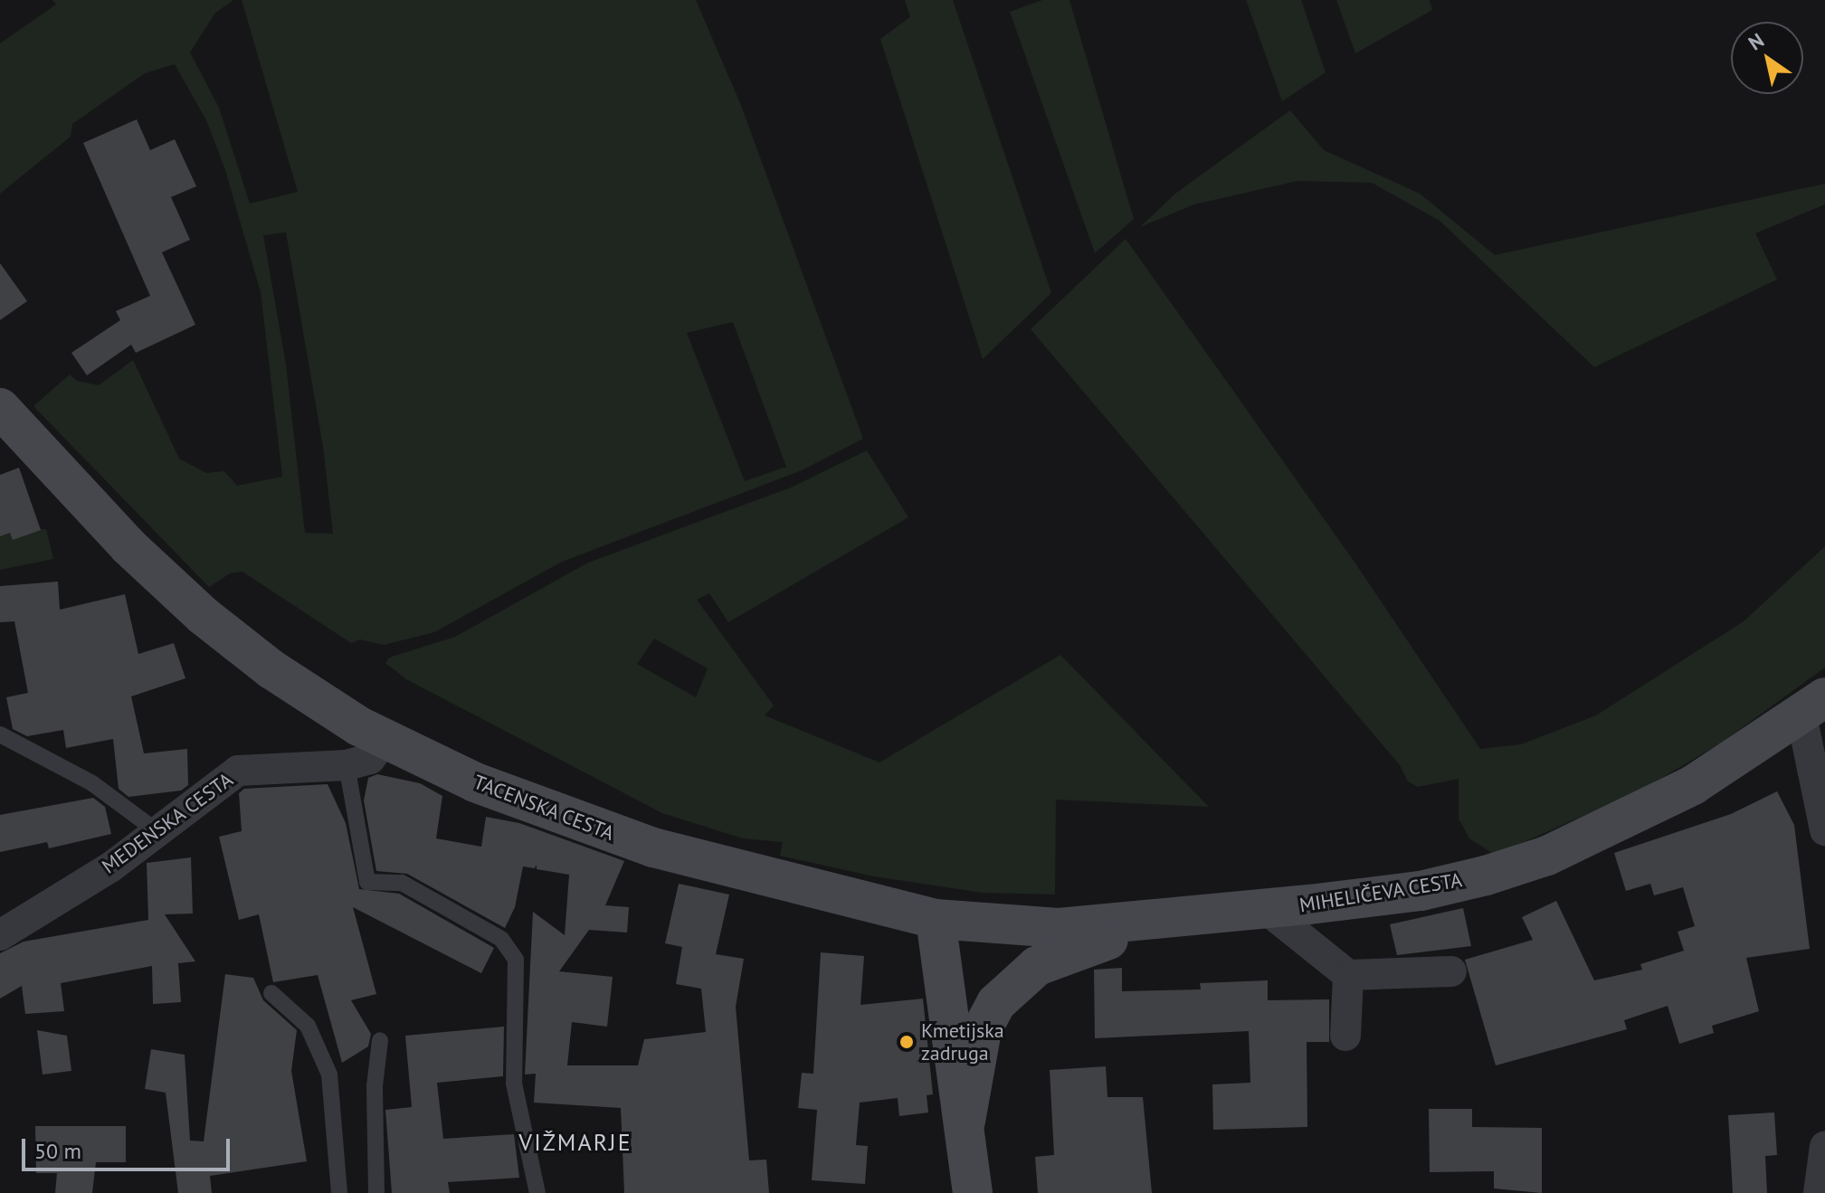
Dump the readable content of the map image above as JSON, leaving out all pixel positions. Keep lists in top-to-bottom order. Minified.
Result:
{"streets":{"main road":["TACENSKA CESTA","MIHELIČEVA CESTA"],"street":["MEDENSKA CESTA"]},"crossings":[["TACENSKA CESTA","MEDENSKA CESTA"],["TACENSKA CESTA","MIHELIČEVA CESTA"]],"districts":["VIŽMARJE"],"places":["Kmetijska zadruga"],"scale_bar":"50 m","north":"top left"}
